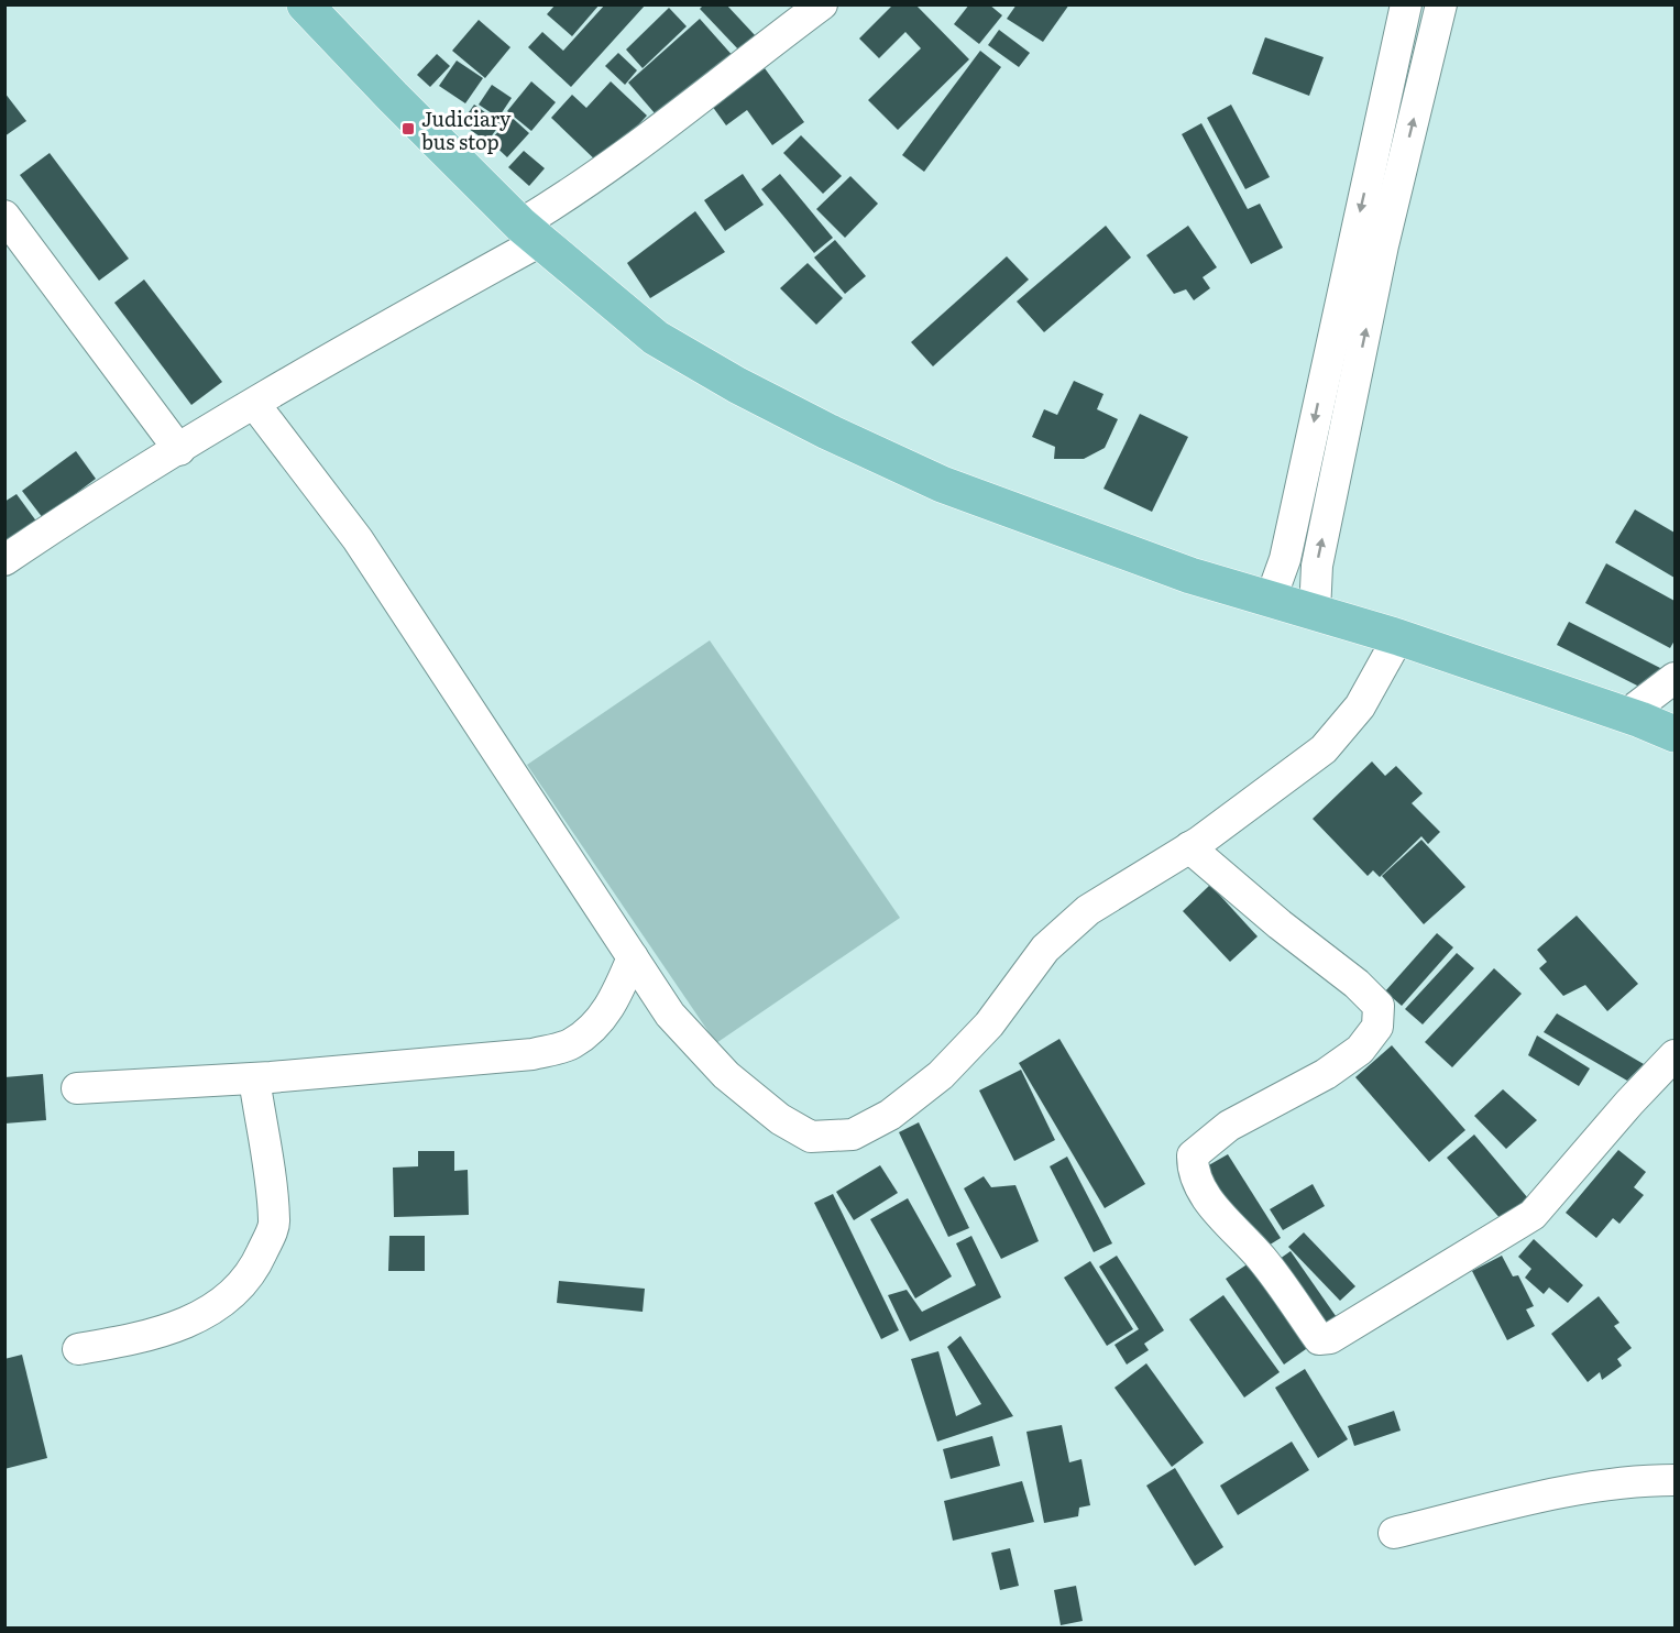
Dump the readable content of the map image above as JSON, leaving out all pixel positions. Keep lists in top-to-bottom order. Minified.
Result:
{"places":{"transit":["Judiciary bus stop"]}}
